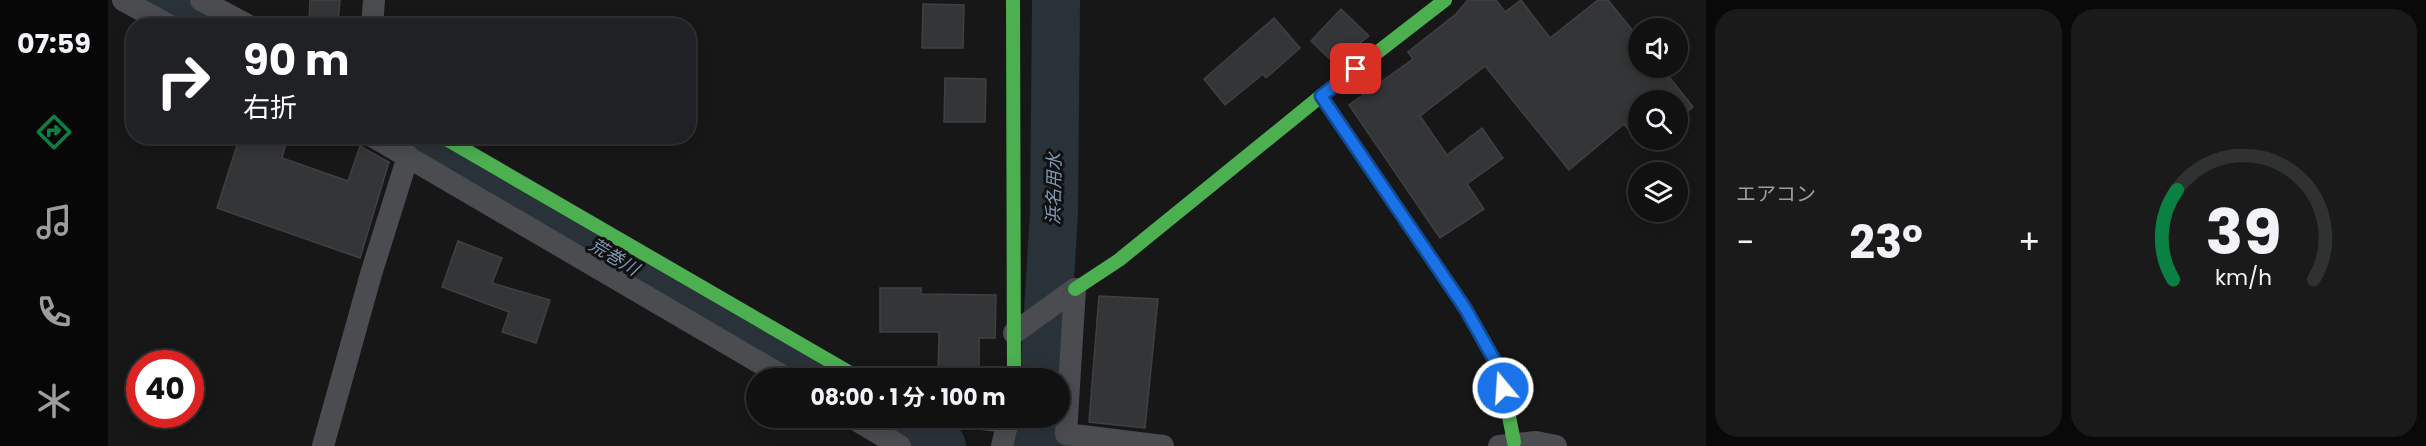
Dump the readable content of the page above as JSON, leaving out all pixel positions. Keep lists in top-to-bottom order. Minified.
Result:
{"water":["浜名用水","荒巻川"],"page":{"tabs":"07:59","tile":"エアコン","turn":["90 m","右折"],"heat":["−","23°","+"],"limit":"40","trip":"08:00 · 1 分 · 100 m","gauge":["39","km/h"]}}
